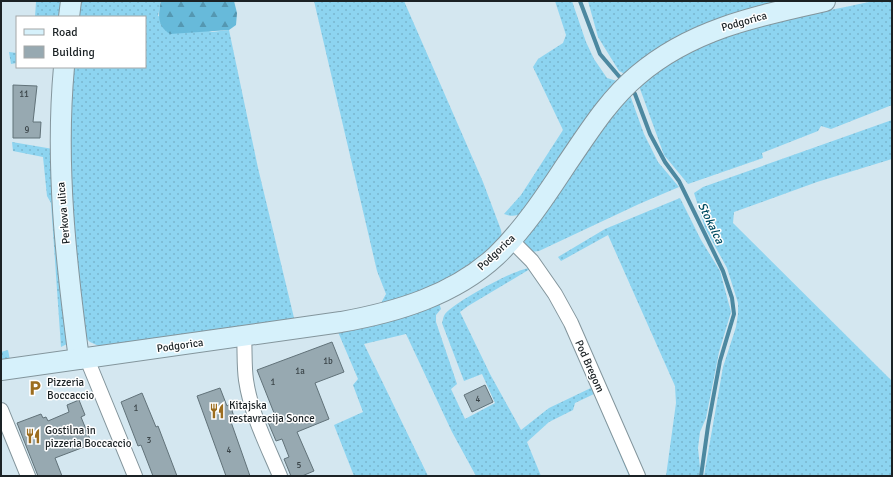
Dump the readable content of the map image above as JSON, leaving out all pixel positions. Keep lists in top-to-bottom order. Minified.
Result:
{"streets":{"main road":["Podgorica","Perkova ulica"],"street":["Pod Bregom"]},"crossings":[["Podgorica","Perkova ulica"],["Podgorica","Pod Bregom"]],"water":["Stokalca"],"places":{"parking":["Pizzeria Boccaccio"],"restaurant":["Kitajska restavracija Sonce","Gostilna in pizzeria Boccaccio"]},"house_numbers":["11","9","1b","1a","1","4","1","3","4","5"],"legend":["Road","Building"]}
